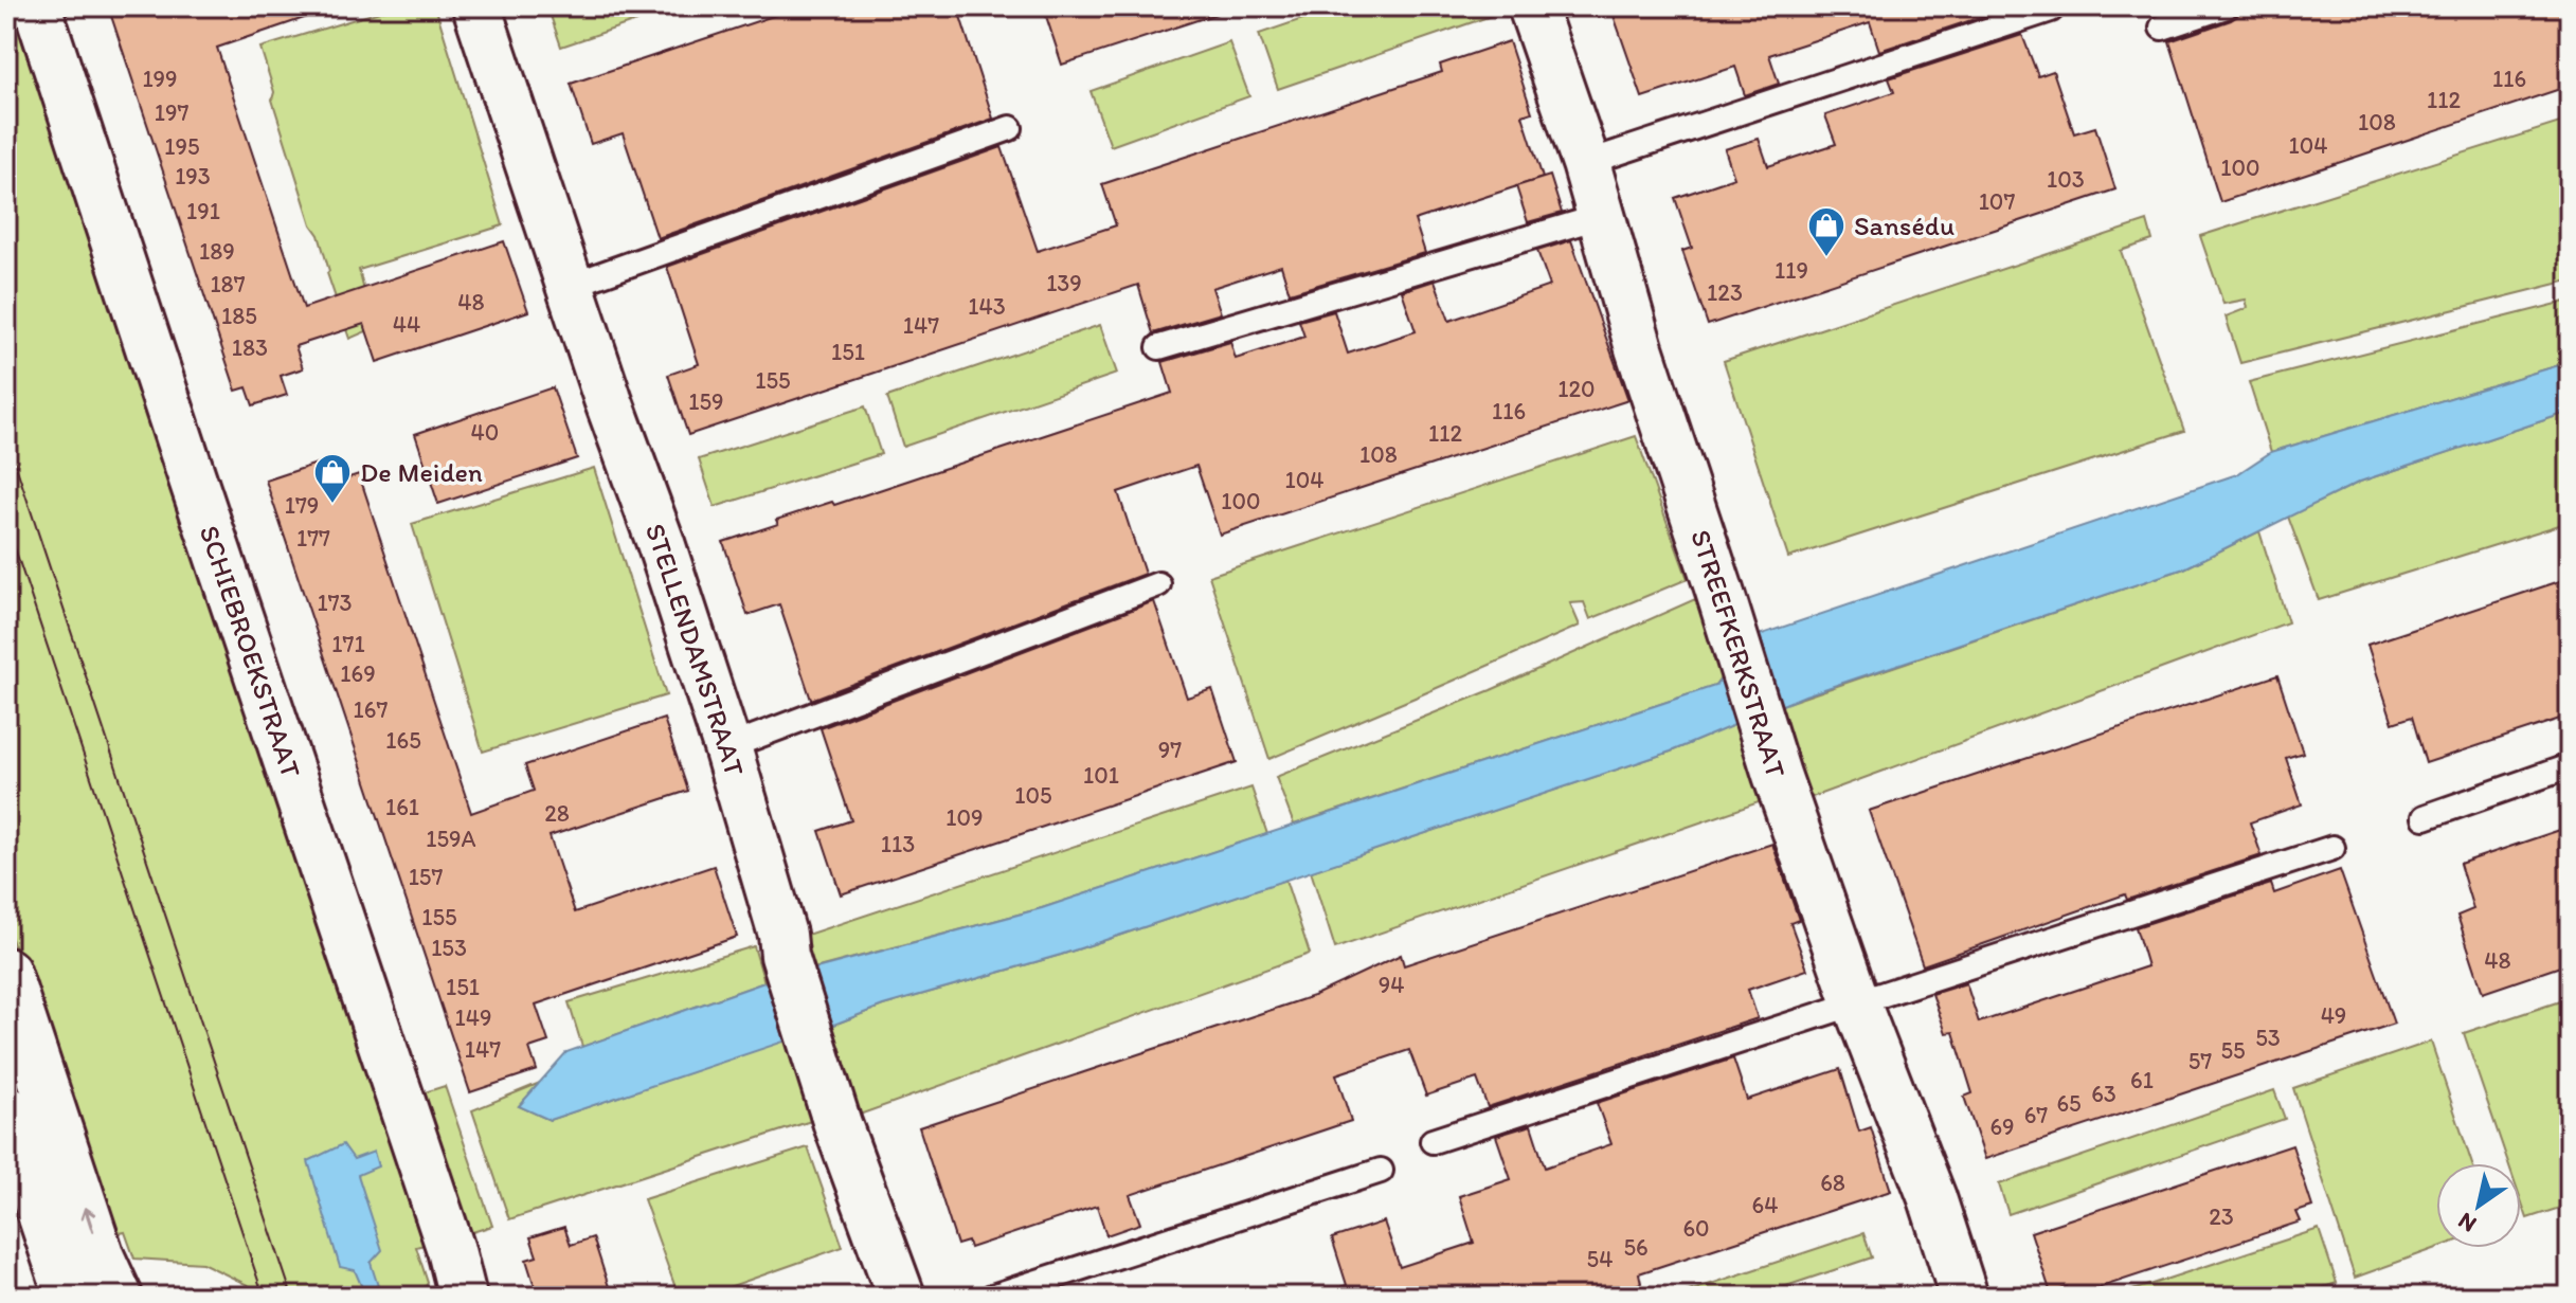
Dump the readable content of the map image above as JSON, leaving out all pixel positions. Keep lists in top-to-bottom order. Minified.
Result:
{"streets":{"street":["STELLENDAMSTRAAT","SCHIEBROEKSTRAAT","STREEFKERKSTRAAT"]},"places":{"shop":["Sansédu","De Meiden"]},"house_numbers":["199","116","112","197","108","104","195","100","193","103","107","191","189","119","139","187","123","48","143","185","44","147","183","151","155","120","159","116","40","112","108","104","100","179","177","173","171","169","167","165","97","101","105","161","28","109","159A","113","157","155","153","48","94","151","49","149","53","147","55","57","61","63","65","67","69","68","64","23","60","56","54"],"north":"bottom left"}
